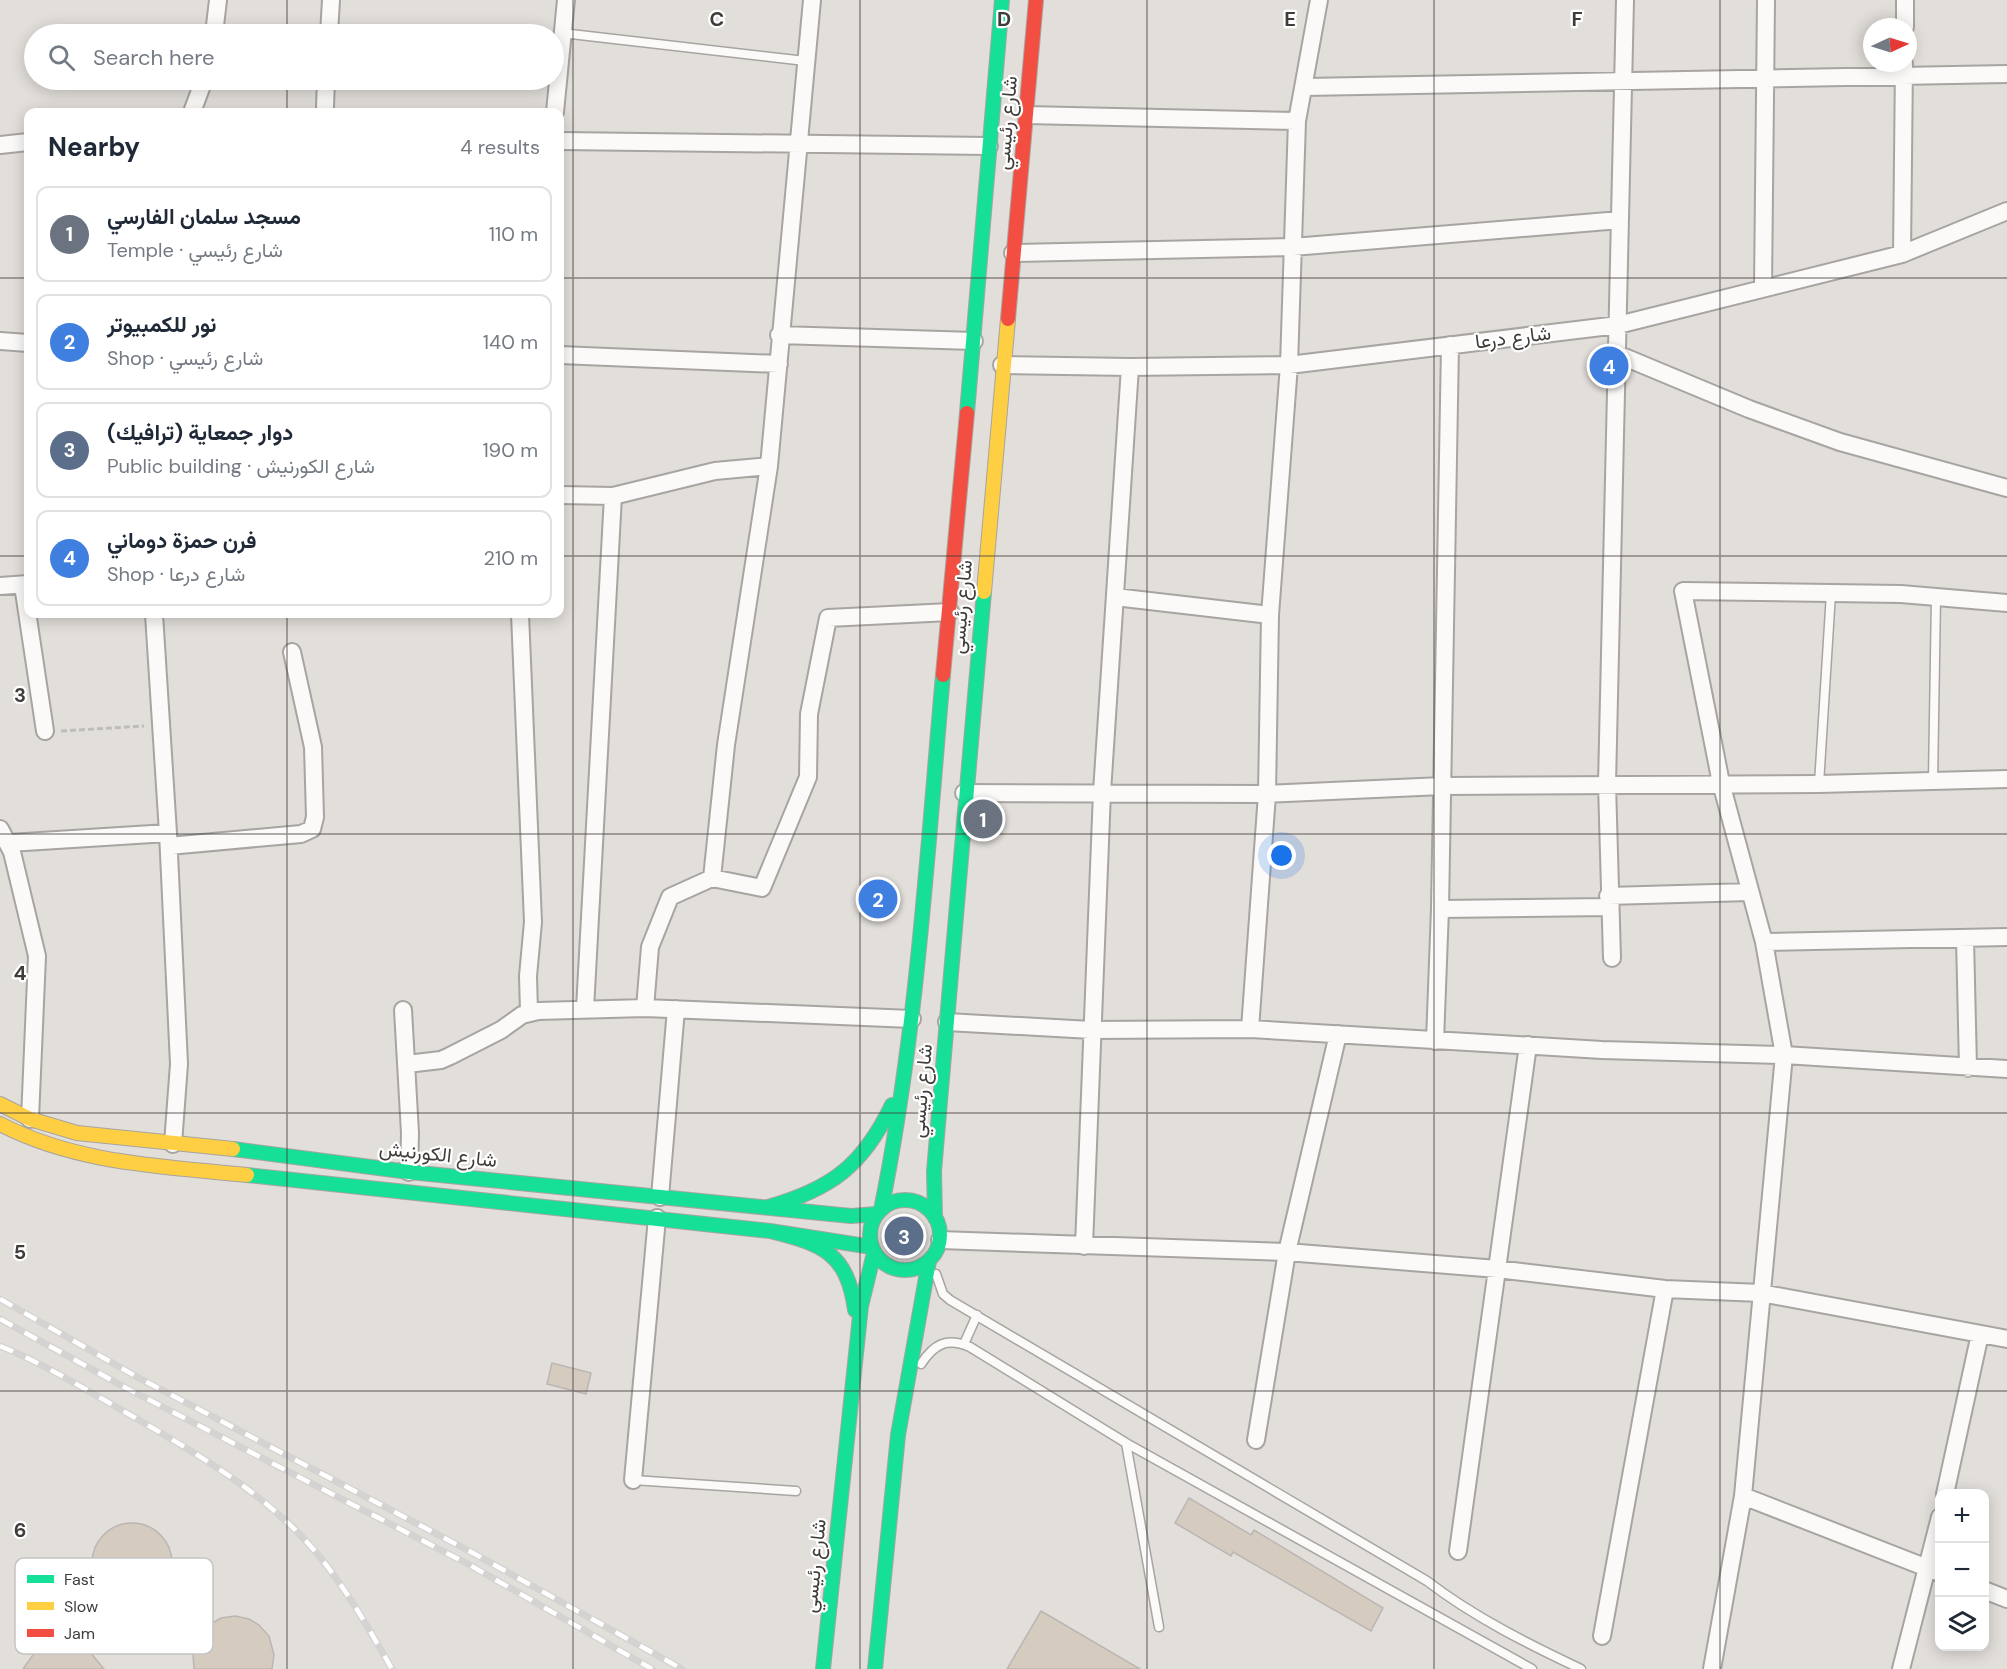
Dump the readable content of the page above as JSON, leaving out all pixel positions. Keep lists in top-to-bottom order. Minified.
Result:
{"streets":{"main road":["شارع رئيسي","شارع الكورنيش"],"street":["شارع درعا"]},"crossings":[["شارع رئيسي","شارع درعا"],["شارع رئيسي","شارع الكورنيش"]],"legend":["Fast","Slow","Jam"],"north":"right","page":{"search":"Search here","heading":["Nearby","4 results"],"list":[{"mark":"1","name":"مسجد سلمان الفارسي","note":"Temple · شارع رئيسي","value":"110 m"},{"mark":"2","name":"نور للكمبيوتر","note":"Shop · شارع رئيسي","value":"140 m"},{"mark":"3","name":"دوار جمعاية (ترافيك)","note":"Public building · شارع الكورنيش","value":"190 m"},{"mark":"4","name":"فرن حمزة دوماني","note":"Shop · شارع درعا","value":"210 m"}],"pins":["4","1","2","3"],"map_buttons":["+","−"]},"grid":{"columns":["C","D","E","F"],"rows":["3","4","5","6"]}}
